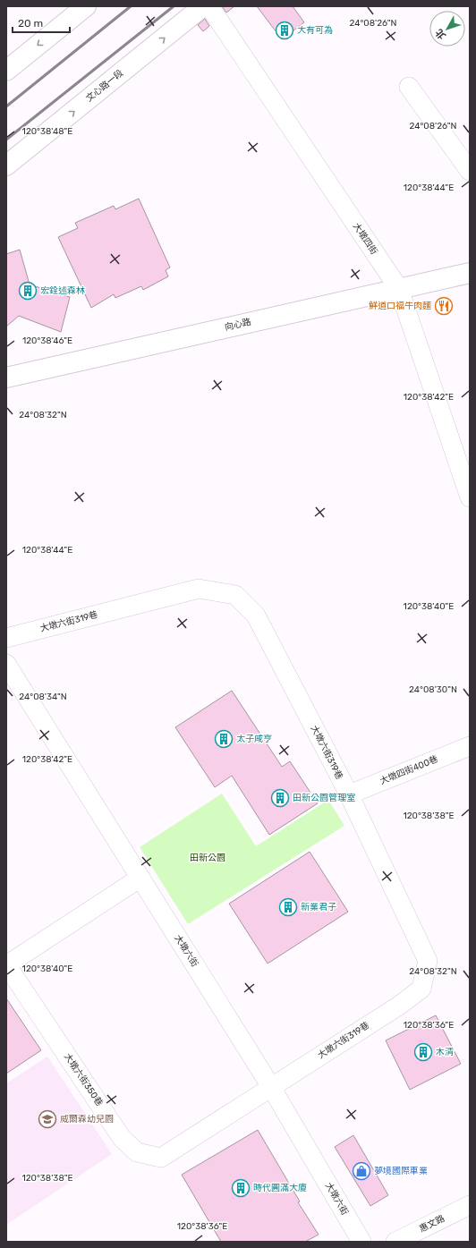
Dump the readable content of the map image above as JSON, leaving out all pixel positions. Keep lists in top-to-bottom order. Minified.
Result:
{"streets":{"street":["文心路一段","大墩四街","向心路","大墩六街319巷","大墩四街400巷","大墩六街","大墩六街350巷","惠文路"]},"crossings":[["大墩四街","向心路"],["大墩六街319巷","大墩四街400巷"],["大墩六街319巷","大墩六街"],["大墩六街319巷","大墩六街350巷"],["大墩六街","大墩六街350巷"]],"parks":["田新公園"],"places":{"building":["大有可為","宏銓述森林","太子咸亨","田新公園管理室","新業君子","木清","時代圓滿大廈"],"restaurant":["鮮道口福牛肉麵"],"school or university":["威爾森幼兒園"],"shop":["夢境國際車業"]},"scale_bar":"20 m","north":"bottom left","coordinates":["24°08'26\"N","120°38'48\"E","120°38'44\"E","120°38'46\"E","120°38'42\"E","24°08'32\"N","120°38'40\"E","24°08'30\"N","24°08'34\"N","120°38'38\"E","120°38'36\"E"]}
